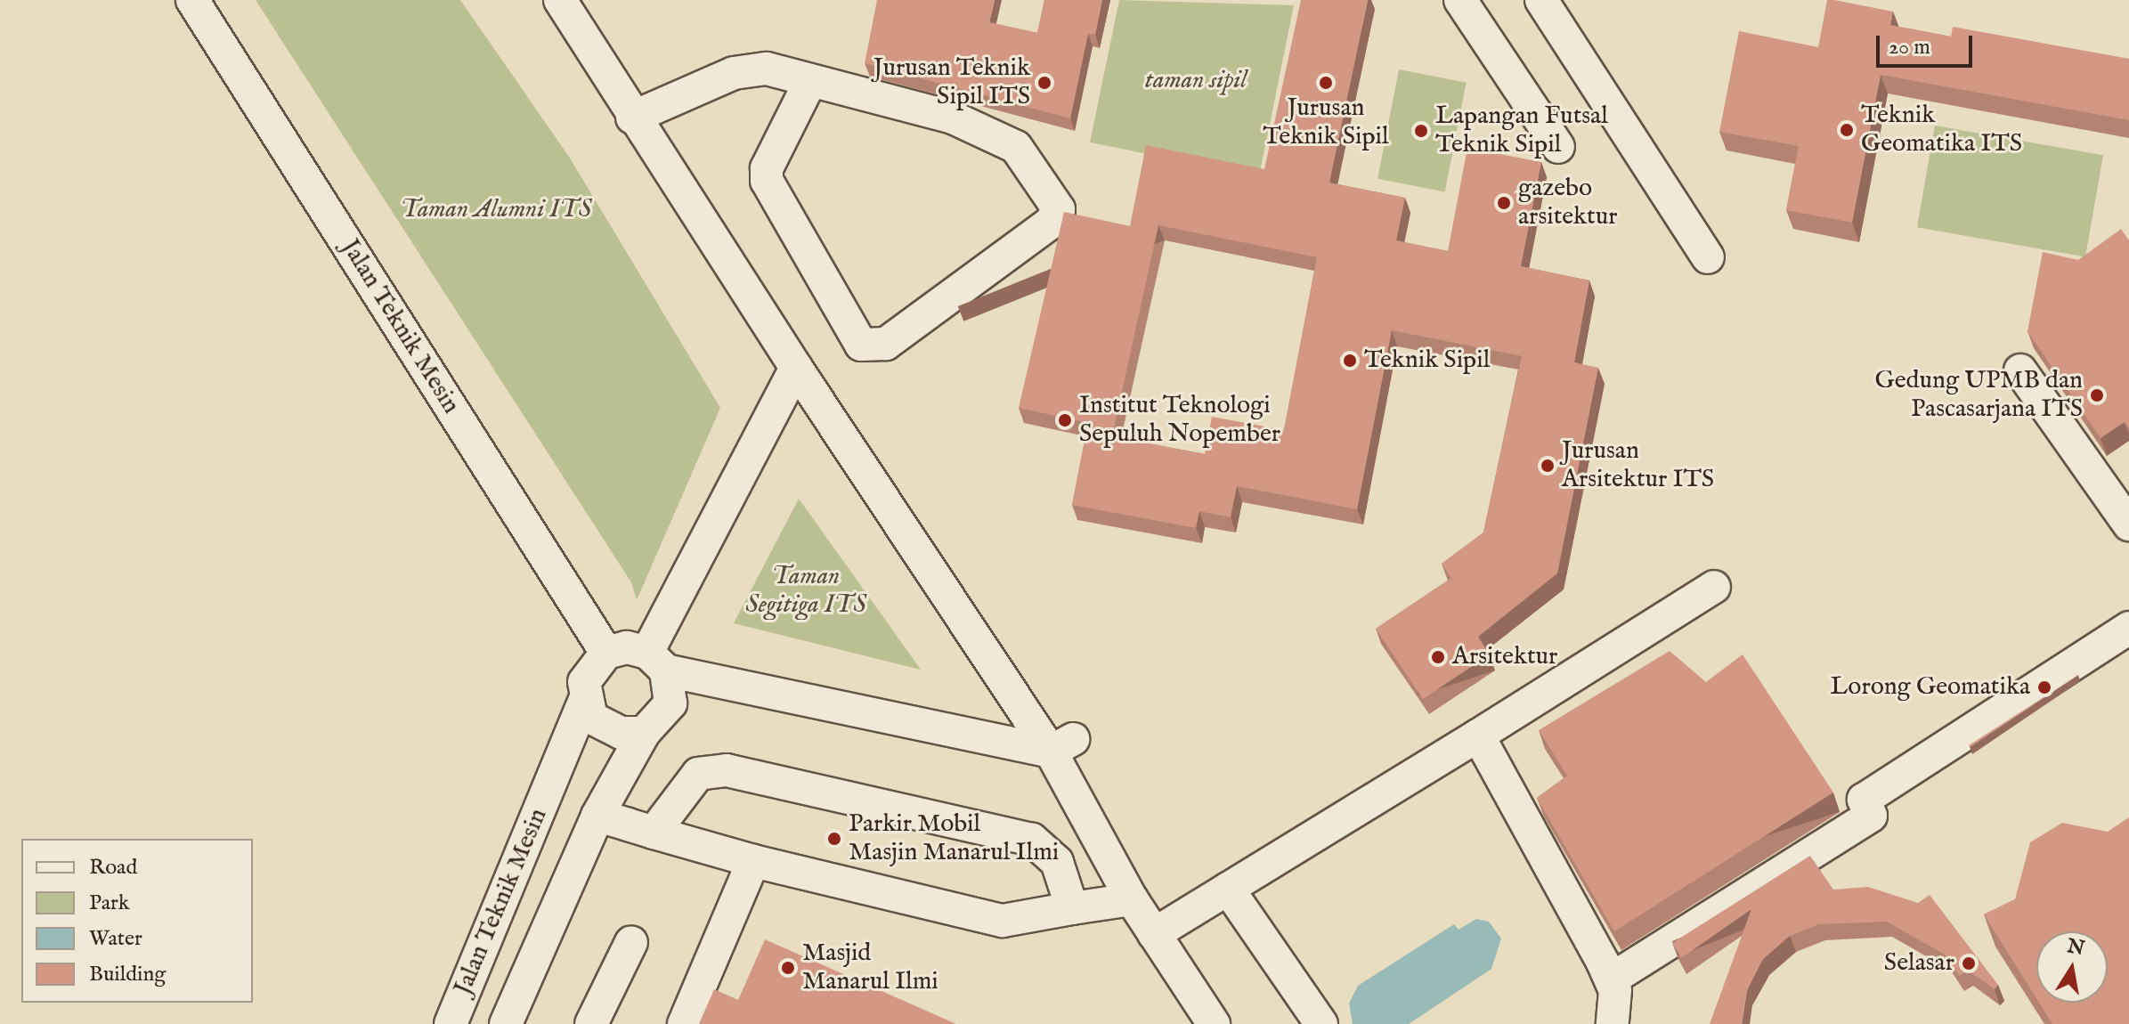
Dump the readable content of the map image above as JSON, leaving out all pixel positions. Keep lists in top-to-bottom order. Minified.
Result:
{"streets":{"street":["Jalan Teknik Mesin"]},"parks":["taman sipil","Taman Alumni ITS","Taman Segitiga ITS"],"places":["Jurusan Teknik Sipil ITS","Jurusan Teknik Sipil","Teknik Geomatika ITS","Lapangan Futsal Teknik Sipil","gazebo arsitektur","Teknik Sipil","Gedung UPMB dan Pascasarjana ITS","Institut Teknologi Sepuluh Nopember","Jurusan Arsitektur ITS","Arsitektur","Lorong Geomatika","Parkir Mobil Masjin Manarul Ilmi","Selasar","Masjid Manarul Ilmi"],"legend":["Road","Park","Water","Building"],"scale_bar":"20 m","north":"top"}
